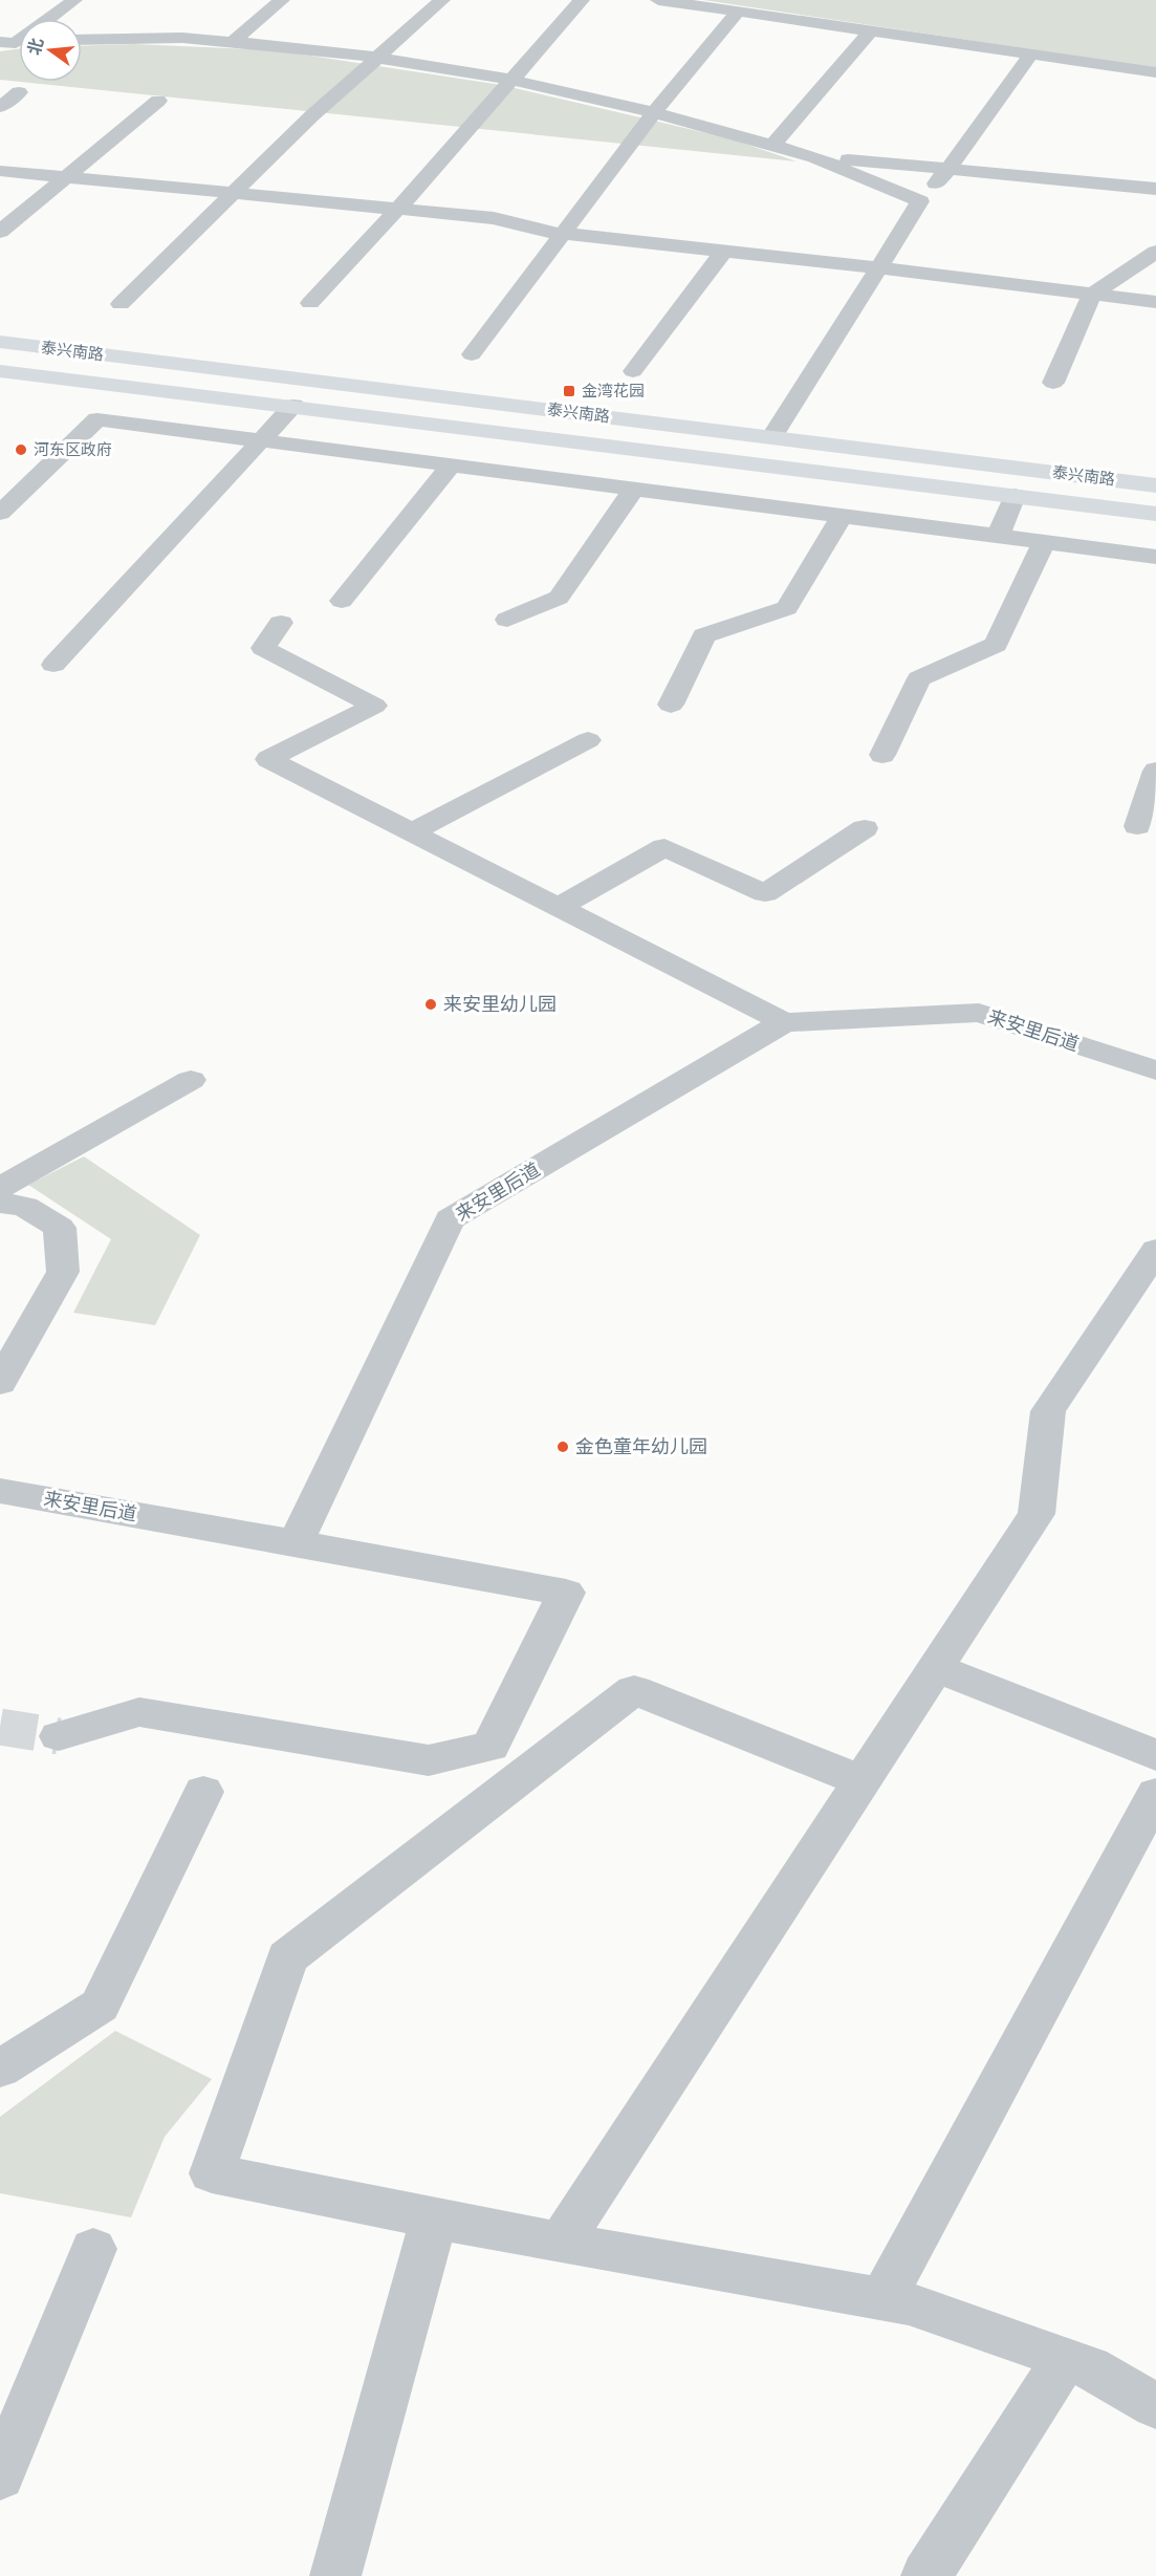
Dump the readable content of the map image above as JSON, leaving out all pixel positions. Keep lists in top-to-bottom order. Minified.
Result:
{"streets":{"main road":["泰兴南路"],"street":["来安里后道"]},"places":{"transit":["金湾花园"],"other":["河东区政府","来安里幼儿园","金色童年幼儿园"]},"north":"left"}
